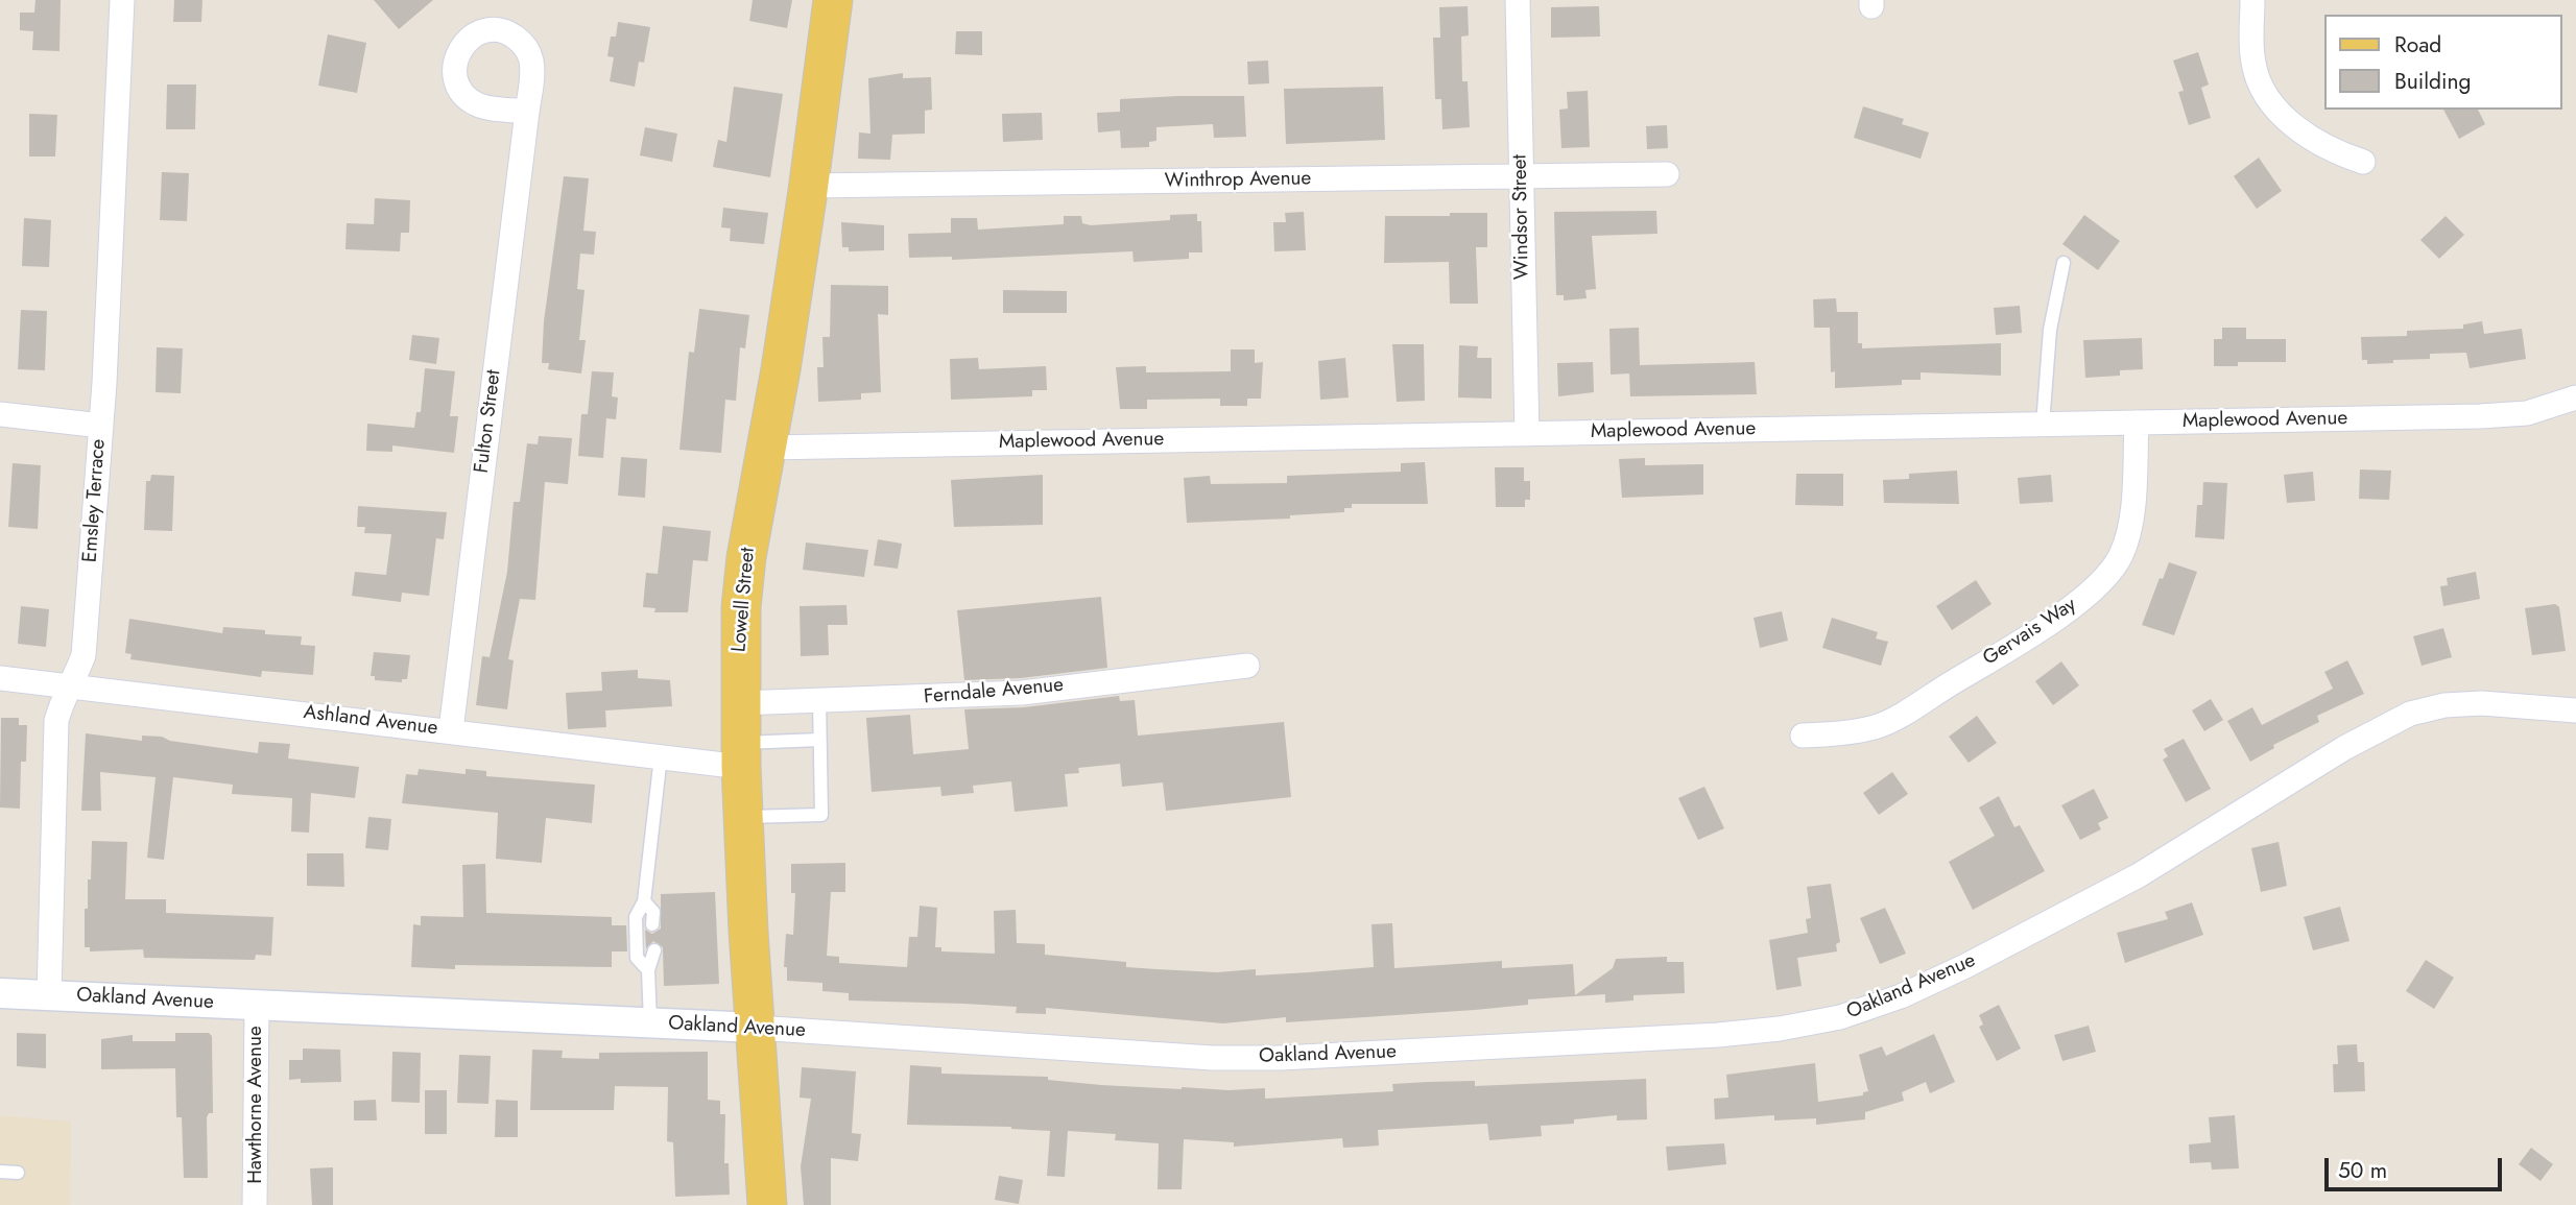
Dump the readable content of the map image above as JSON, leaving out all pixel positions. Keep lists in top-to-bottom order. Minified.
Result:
{"streets":{"main road":["Lowell Street"],"street":["Winthrop Avenue","Windsor Street","Maplewood Avenue","Fulton Street","Emsley Terrace","Gervais Way","Ferndale Avenue","Ashland Avenue","Oakland Avenue","Hawthorne Avenue"]},"crossings":[["Winthrop Avenue","Windsor Street"],["Winthrop Avenue","Lowell Street"],["Windsor Street","Maplewood Avenue"],["Maplewood Avenue","Lowell Street"],["Maplewood Avenue","Gervais Way"],["Fulton Street","Ashland Avenue"],["Emsley Terrace","Ashland Avenue"],["Emsley Terrace","Oakland Avenue"],["Lowell Street","Ferndale Avenue"],["Lowell Street","Ashland Avenue"],["Lowell Street","Oakland Avenue"],["Oakland Avenue","Hawthorne Avenue"]],"legend":["Road","Building"],"scale_bar":"50 m"}
